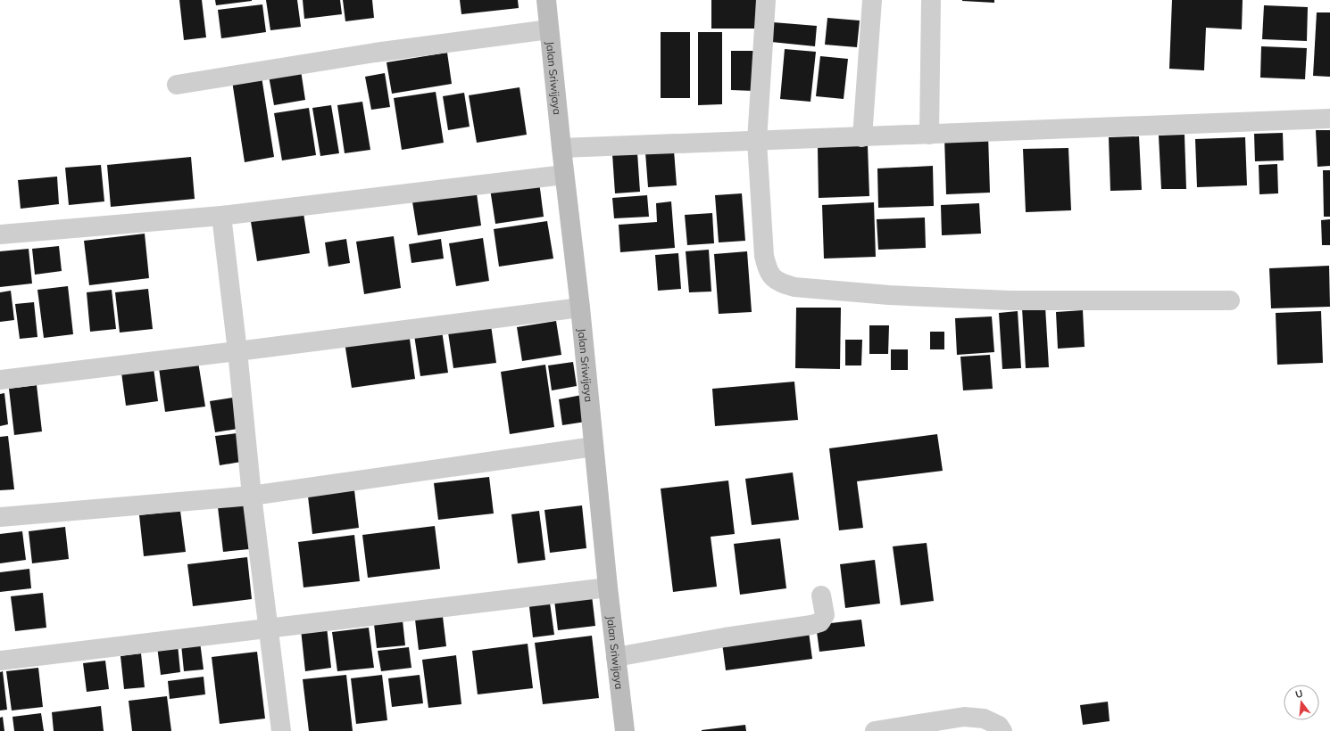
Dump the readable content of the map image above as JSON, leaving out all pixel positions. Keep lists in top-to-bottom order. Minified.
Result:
{"streets":{"street":["Jalan Sriwijaya"]},"north":"top"}
